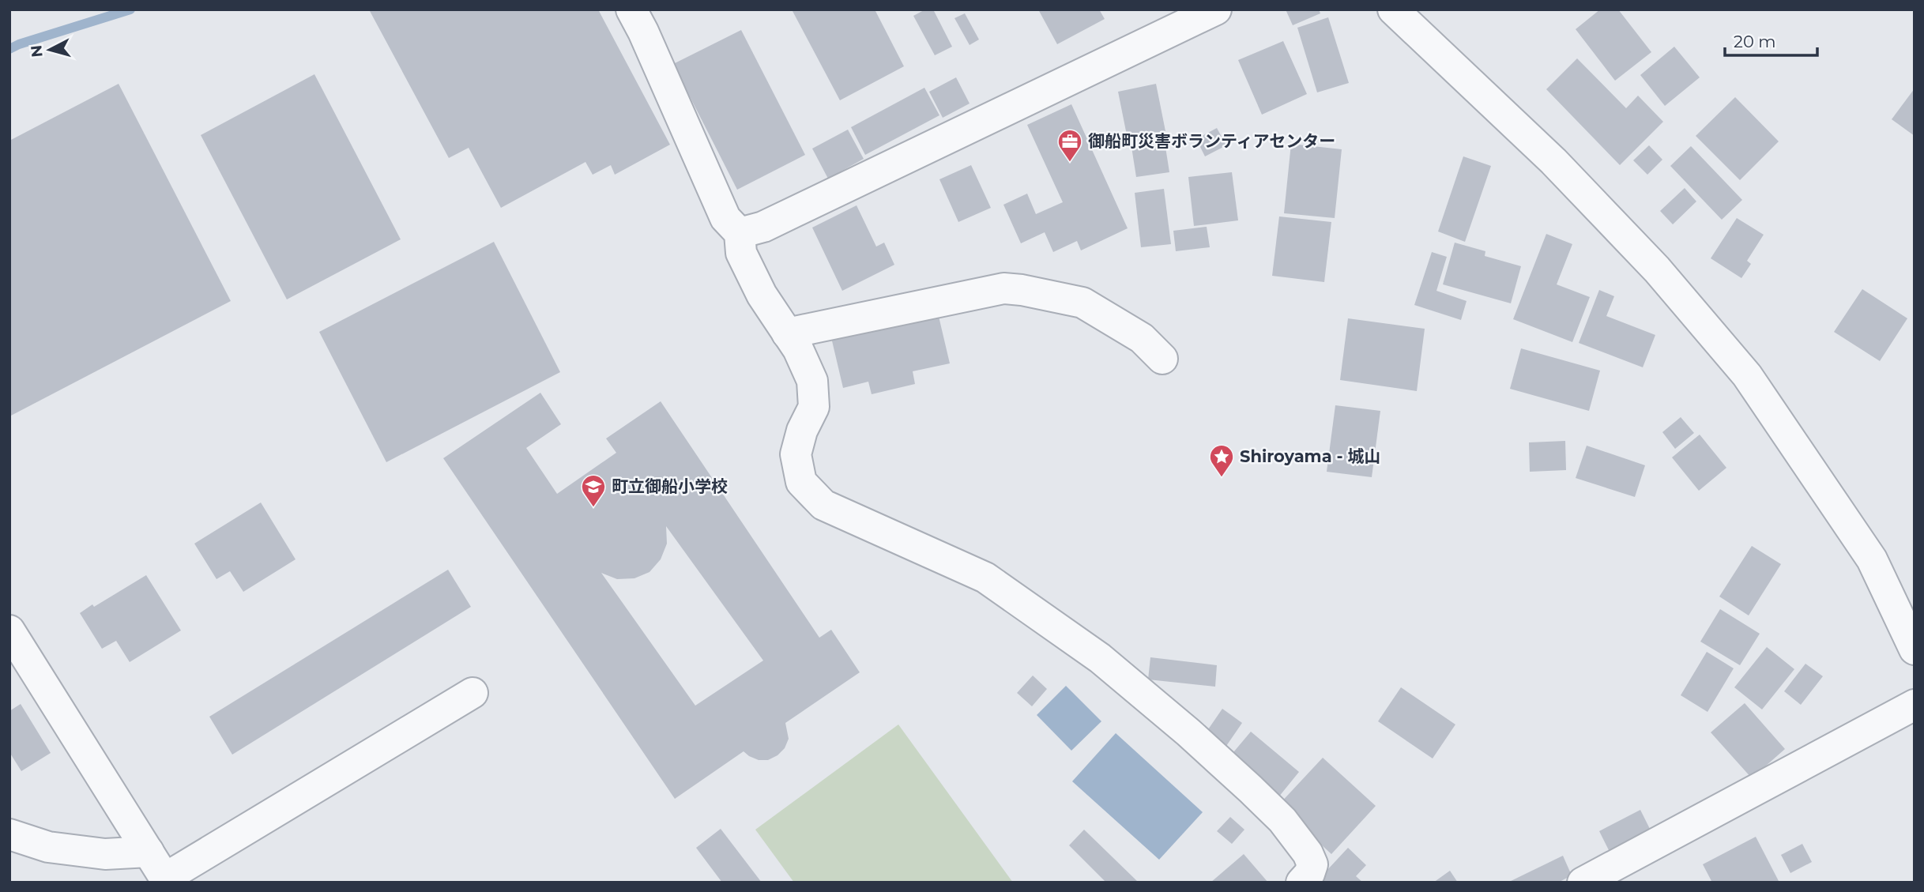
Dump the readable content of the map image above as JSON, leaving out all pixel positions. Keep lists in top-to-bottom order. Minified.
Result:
{"places":{"office":["御船町災害ボランティアセンター"],"place":["Shiroyama - 城山"],"school or university":["町立御船小学校"]},"scale_bar":"20 m","north":"left"}
